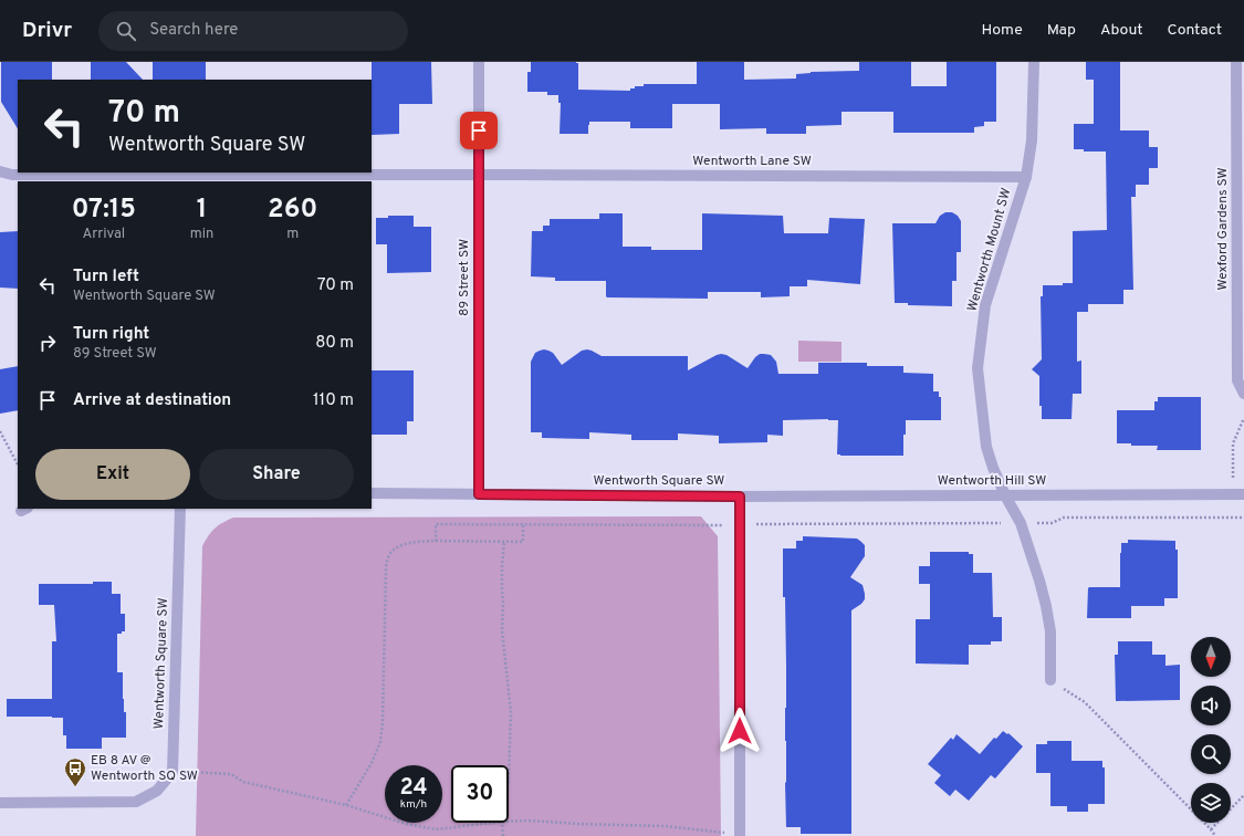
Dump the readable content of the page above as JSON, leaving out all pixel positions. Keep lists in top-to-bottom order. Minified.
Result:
{"streets":{"street":["Wentworth Lane SW","Wexford Gardens SW","Wentworth Mount SW","89 Street SW","Wentworth Square SW","Wentworth Hill SW"]},"crossings":[["Wentworth Lane SW","Wentworth Mount SW"],["Wentworth Lane SW","89 Street SW"],["Wentworth Mount SW","Wentworth Hill SW"],["89 Street SW","Wentworth Square SW"],["Wentworth Square SW","Wentworth Hill SW"]],"places":{"bus stop":["EB 8 AV @ Wentworth SQ SW"]},"north":"bottom","page":{"header":"Drivr","search":"Search here","nav":["Home","Map","About","Contact"],"turn":["70 m","Wentworth Square SW"],"eta":["07:15","Arrival","1","min","260","m"],"list":[{"name":"Turn left","note":"Wentworth Square SW","value":"70 m"},{"name":"Turn right","note":"89 Street SW","value":"80 m"},{"name":"Arrive at destination","value":"110 m"}],"buttons":["Exit","Share"],"speed":"24 km/h","limit":"30"}}
